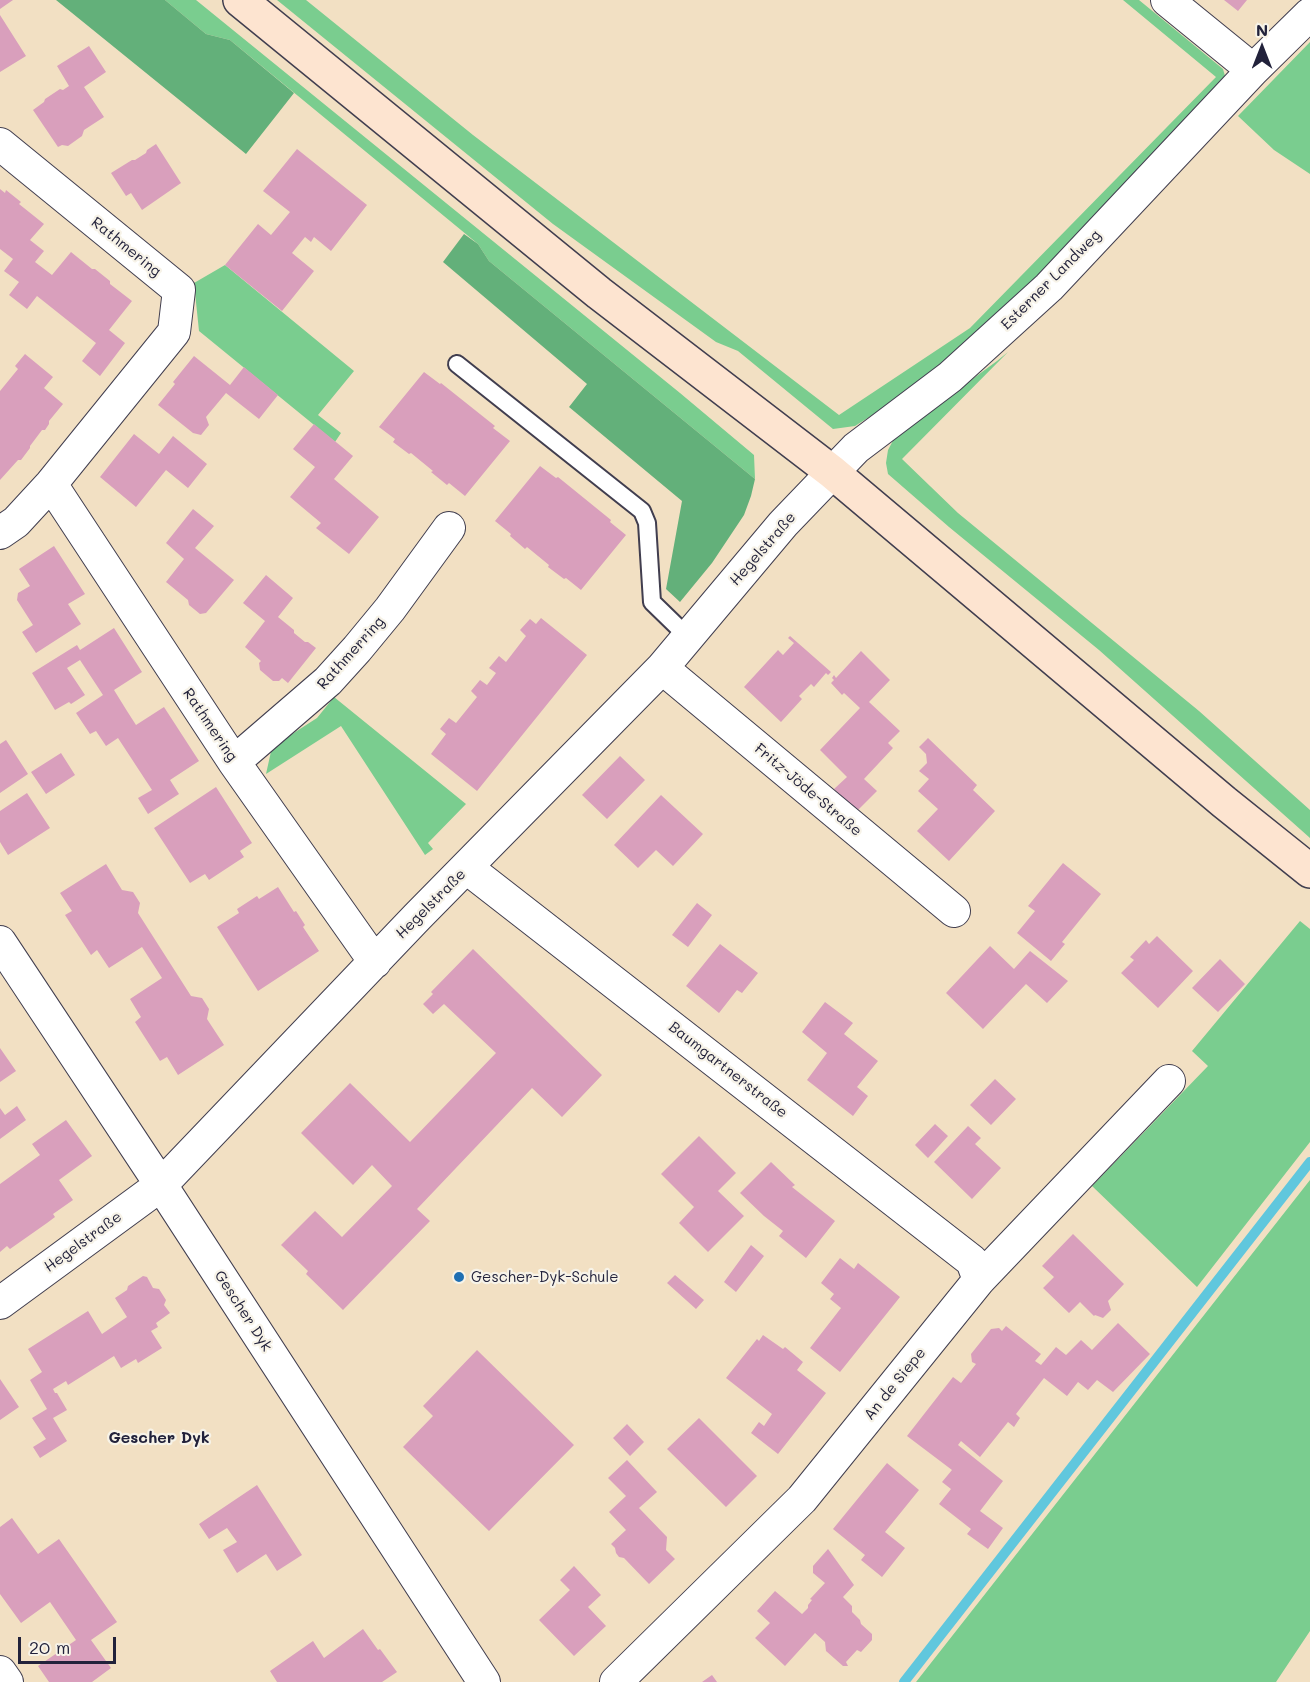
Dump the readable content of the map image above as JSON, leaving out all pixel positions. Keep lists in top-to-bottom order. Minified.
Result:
{"streets":{"street":["Rathmering","Esterner Landweg","Hegelstraße","Rathmerring","Fritz-Jöde-Straße","Baumgartnerstraße","Gescher Dyk","An de Siepe"]},"crossings":[["Rathmering","Hegelstraße"],["Rathmering","Rathmerring"],["Esterner Landweg","Hegelstraße"],["Hegelstraße","Fritz-Jöde-Straße"],["Hegelstraße","Baumgartnerstraße"],["Hegelstraße","Gescher Dyk"],["Baumgartnerstraße","An de Siepe"]],"districts":["Gescher Dyk"],"places":["Gescher-Dyk-Schule"],"scale_bar":"20 m","north":"top"}
